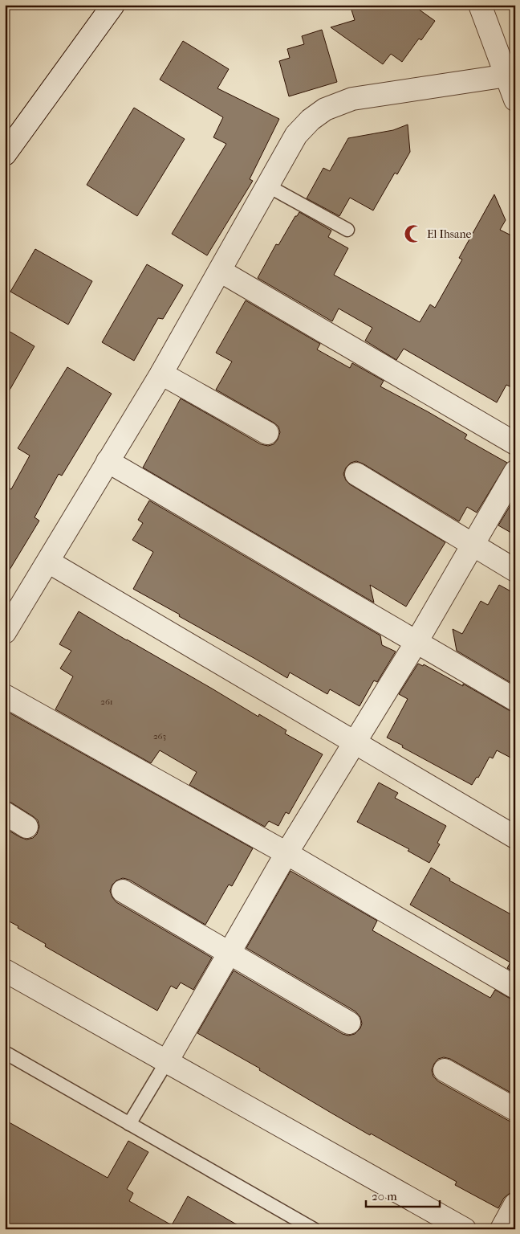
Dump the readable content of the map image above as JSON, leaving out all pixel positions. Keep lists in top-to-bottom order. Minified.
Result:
{"places":{"mosque":["El Ihsane"]},"house_numbers":["261","263"],"scale_bar":"20 m"}
